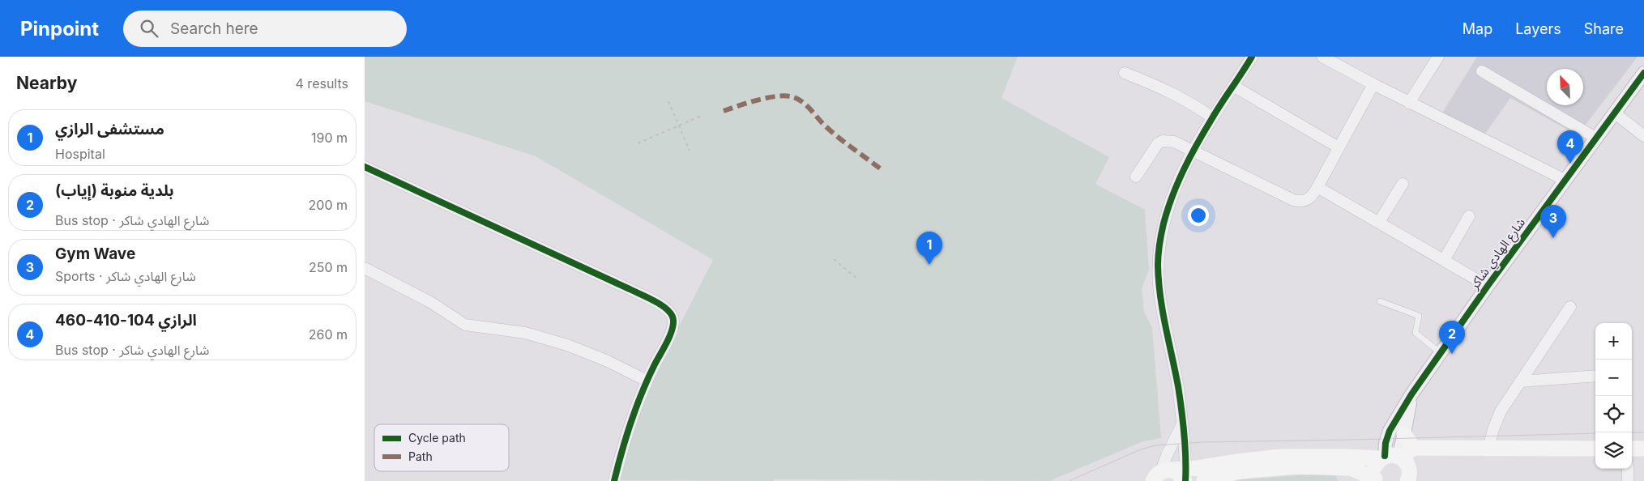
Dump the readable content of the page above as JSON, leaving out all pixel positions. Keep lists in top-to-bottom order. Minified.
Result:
{"streets":{"street":["شارع الهادي شاكر"]},"legend":["Cycle path","Path"],"north":"top left","page":{"header":"Pinpoint","search":"Search here","nav":["Map","Layers","Share"],"heading":["Nearby","4 results"],"list":[{"mark":"1","name":"مستشفى الرازي","note":"Hospital","value":"190 m"},{"mark":"2","name":"بلدية منوبة (إياب)","note":"Bus stop · شارع الهادي شاكر","value":"200 m"},{"mark":"3","name":"Gym Wave","note":"Sports · شارع الهادي شاكر","value":"250 m"},{"mark":"4","name":"الرازي 104-410-460","note":"Bus stop · شارع الهادي شاكر","value":"260 m"}],"pins":["4","3","1","2"],"map_buttons":["+","−"]}}
